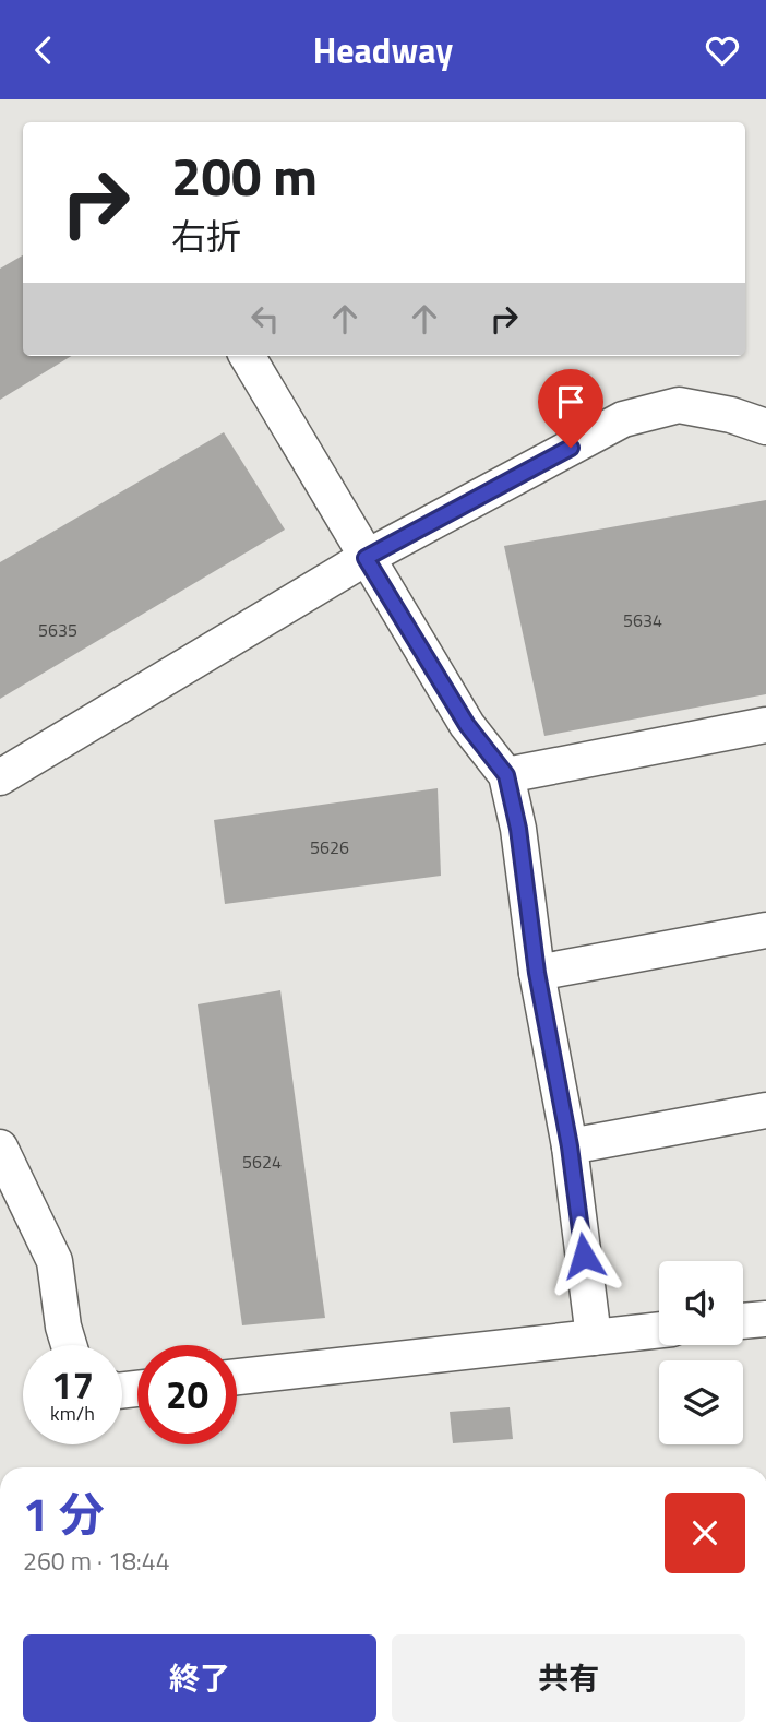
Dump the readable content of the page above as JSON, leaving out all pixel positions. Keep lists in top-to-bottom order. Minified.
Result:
{"house_numbers":["5634","5635","5626","5624"],"page":{"header":"Headway","turn":["200 m","右折"],"speed":"17 km/h","limit":"20","heading":["1 分","260 m · 18:44"],"buttons":["終了","共有"]}}
